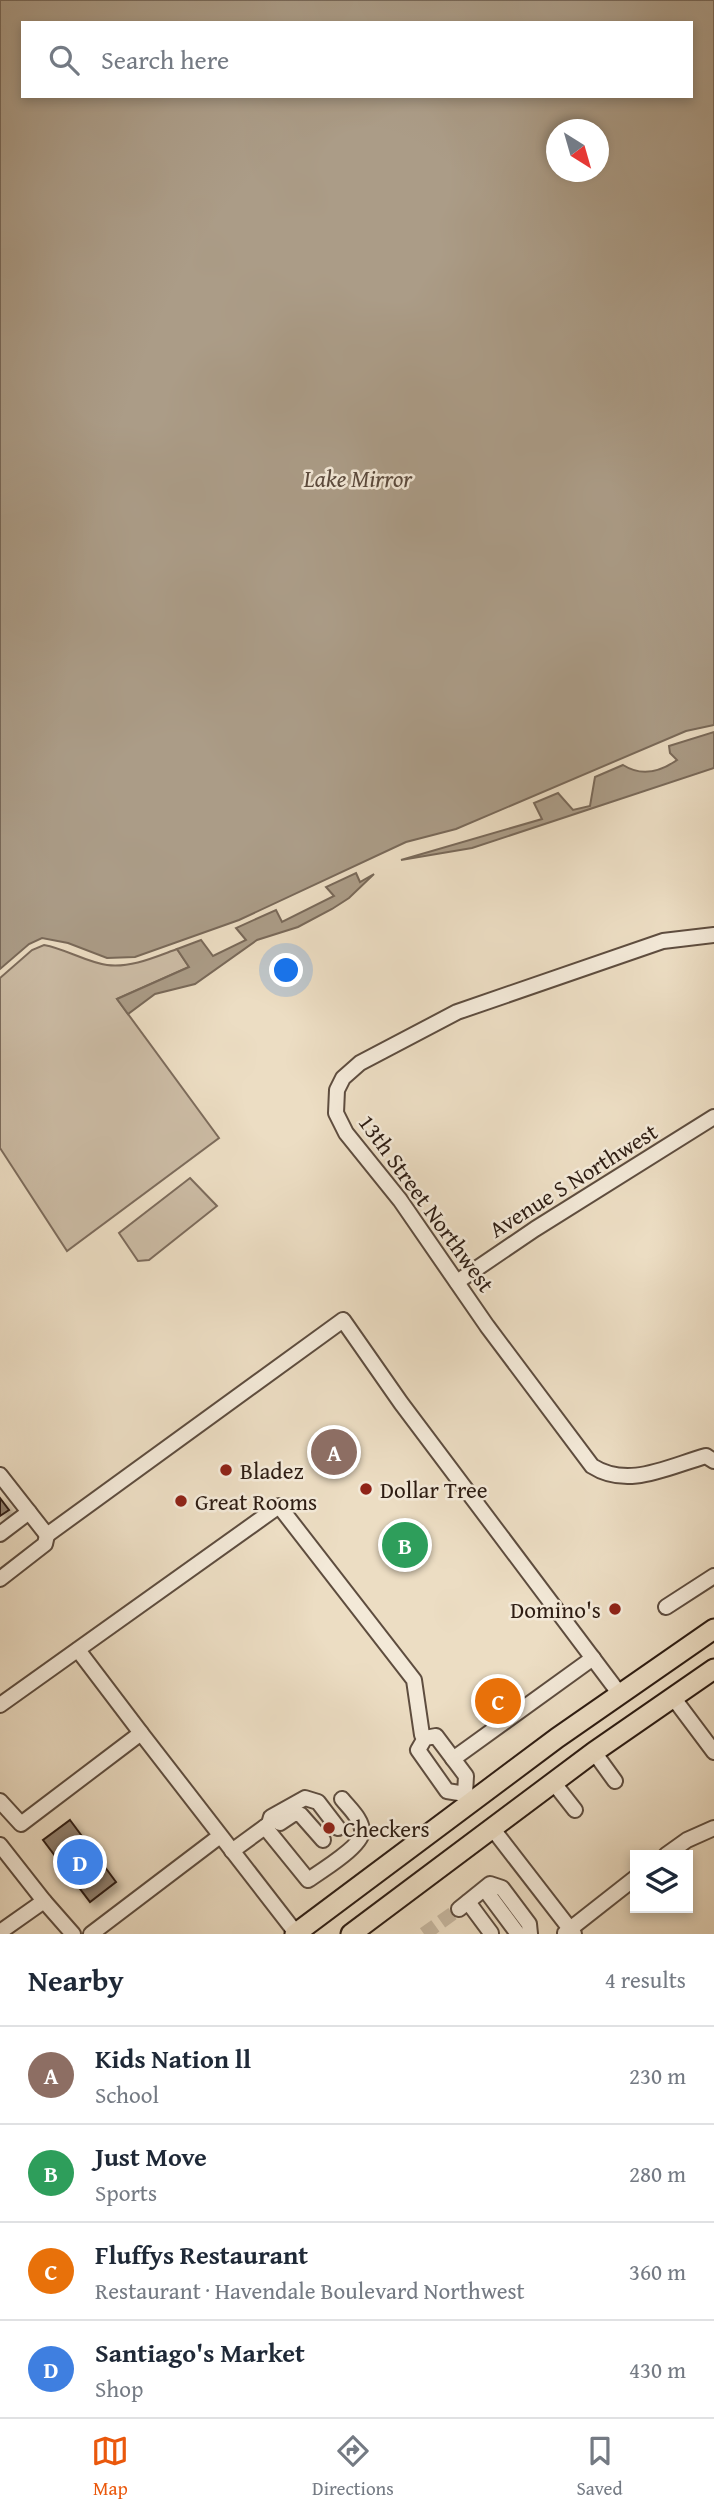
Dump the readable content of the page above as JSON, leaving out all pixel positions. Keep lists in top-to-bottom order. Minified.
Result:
{"streets":{"street":["Avenue S Northwest","13th Street Northwest"]},"crossings":[["Avenue S Northwest","13th Street Northwest"]],"water":["Lake Mirror"],"places":["Bladez","Dollar Tree","Great Rooms","Domino's","Checkers"],"north":"bottom right","page":{"search":"Search here","pins":["A","B","C","D"],"heading":["Nearby","4 results"],"list":[{"mark":"A","name":"Kids Nation ll","note":"School","value":"230 m"},{"mark":"B","name":"Just Move","note":"Sports","value":"280 m"},{"mark":"C","name":"Fluffys Restaurant","note":"Restaurant · Havendale Boulevard Northwest","value":"360 m"},{"mark":"D","name":"Santiago's Market","note":"Shop","value":"430 m"}],"nav":["Map","Directions","Saved"]}}
